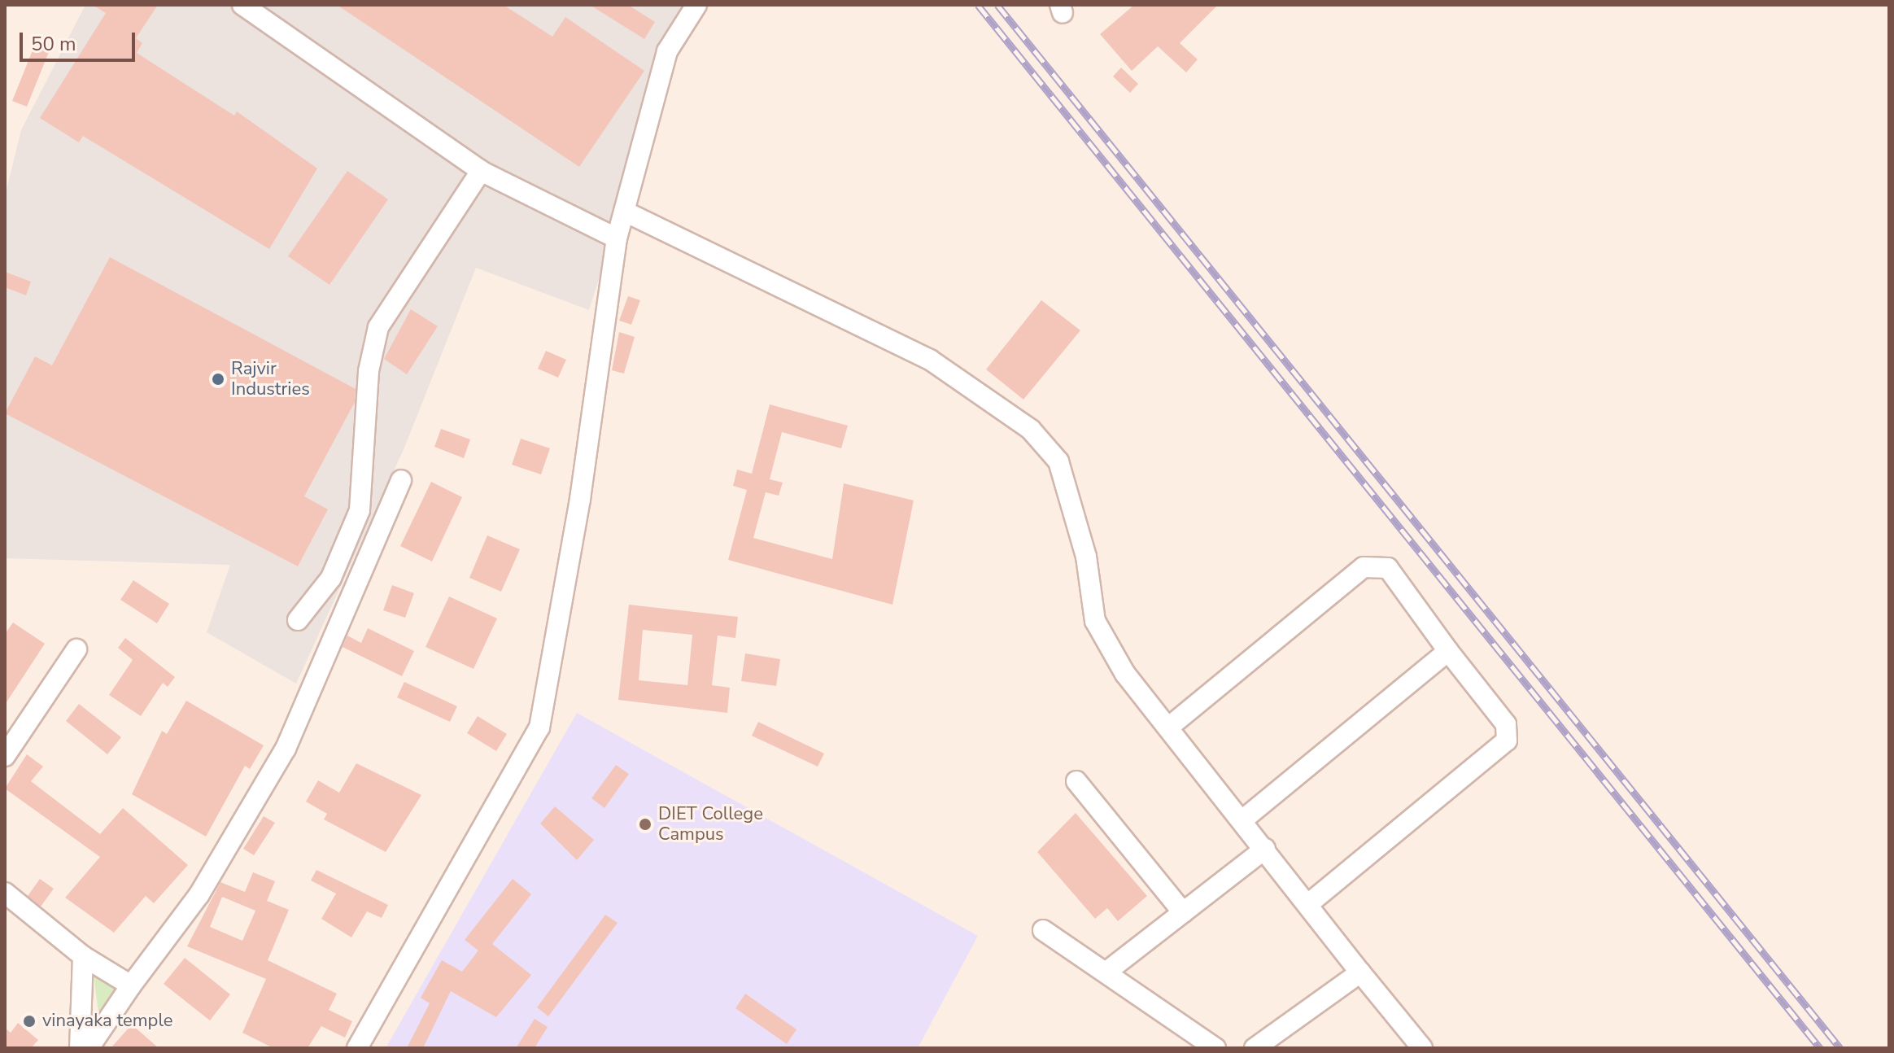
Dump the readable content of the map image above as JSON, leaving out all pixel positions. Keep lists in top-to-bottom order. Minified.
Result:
{"places":["Rajvir Industries","DIET College Campus","vinayaka temple"],"scale_bar":"50 m"}
